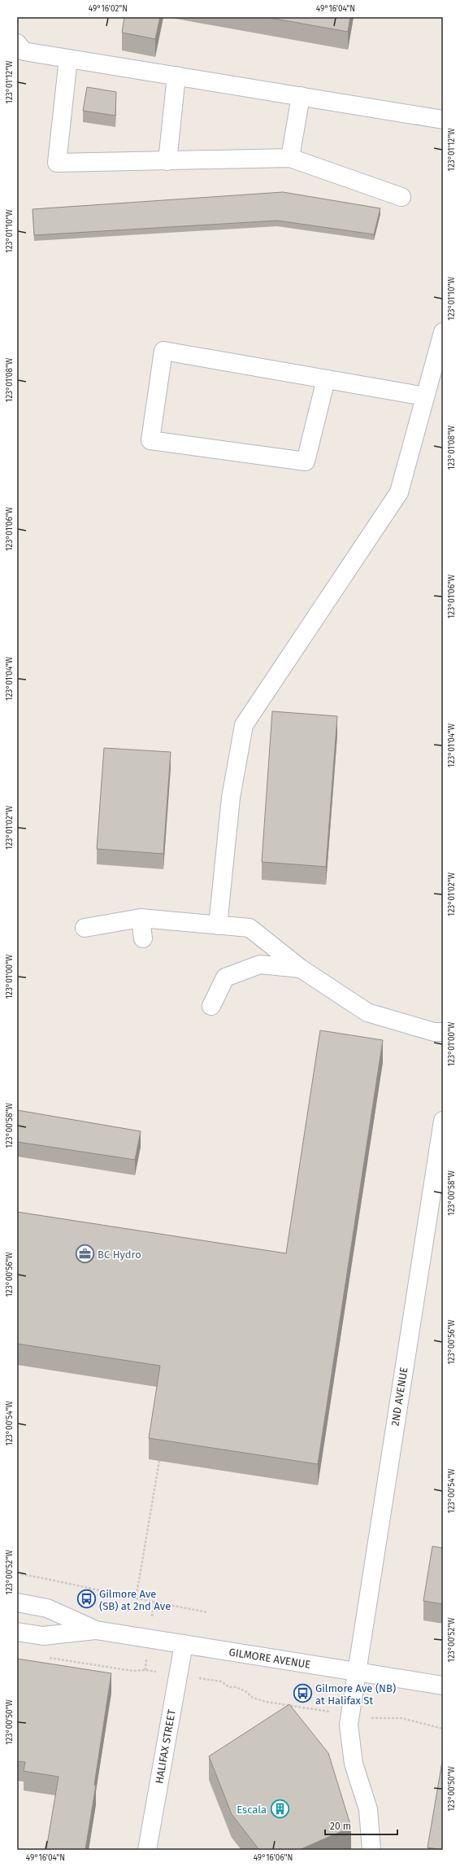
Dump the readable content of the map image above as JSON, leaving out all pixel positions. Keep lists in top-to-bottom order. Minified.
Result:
{"streets":{"street":["2ND AVENUE","GILMORE AVENUE","HALIFAX STREET"]},"crossings":[["2ND AVENUE","GILMORE AVENUE"],["GILMORE AVENUE","HALIFAX STREET"]],"places":{"office":["BC Hydro"],"bus stop":["Gilmore Ave (SB) at 2nd Ave","Gilmore Ave (NB) at Halifax St"],"building":["Escala"]},"scale_bar":"20 m","coordinates":["49°16'02\"N","49°16'04\"N","123°01'12\"W","123°01'10\"W","123°01'08\"W","123°01'06\"W","123°01'04\"W","123°01'02\"W","123°01'00\"W","123°00'58\"W","123°00'56\"W","123°00'54\"W","123°00'52\"W","123°00'50\"W","49°16'06\"N"]}
